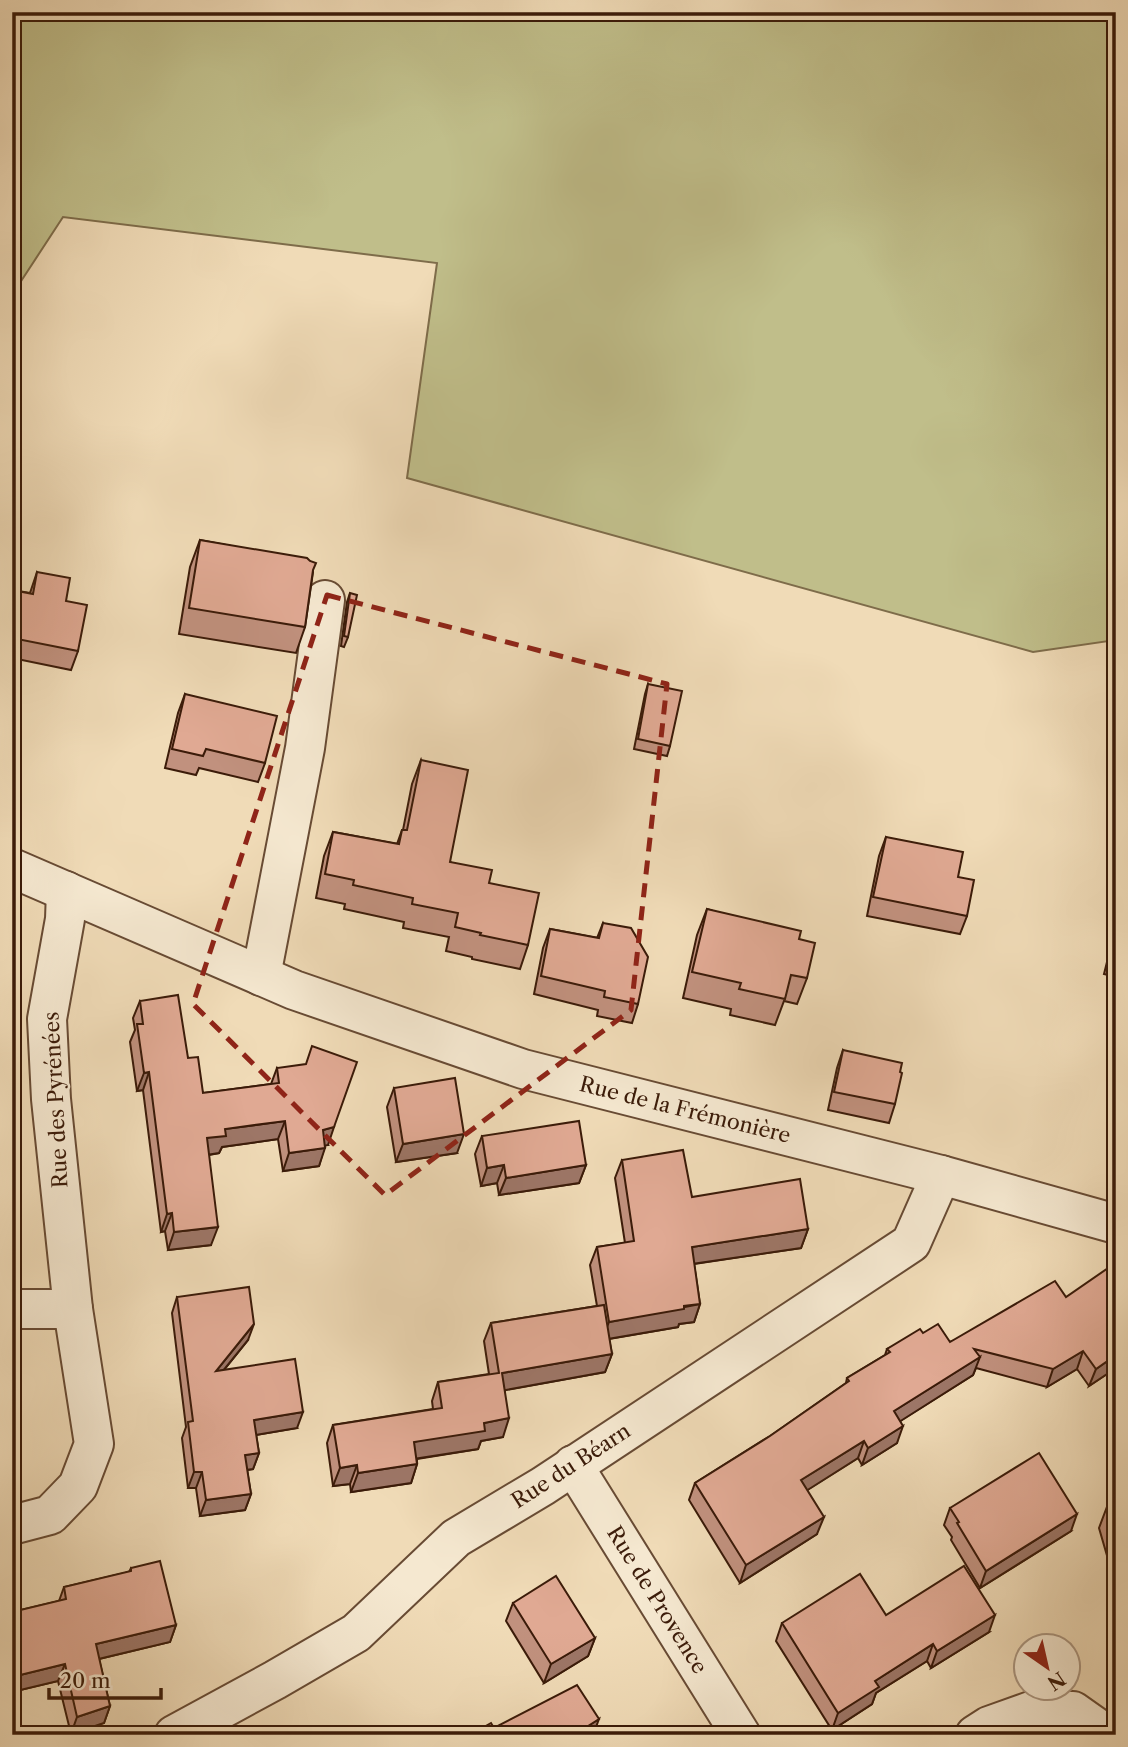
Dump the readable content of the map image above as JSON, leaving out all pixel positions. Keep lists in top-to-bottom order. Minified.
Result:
{"streets":{"street":["Rue des Pyrénées","Rue de la Frémonière","Rue du Béarn","Rue de Provence"]},"crossings":[["Rue des Pyrénées","Rue de la Frémonière"],["Rue de la Frémonière","Rue du Béarn"],["Rue du Béarn","Rue de Provence"]],"scale_bar":"20 m","north":"bottom right"}
